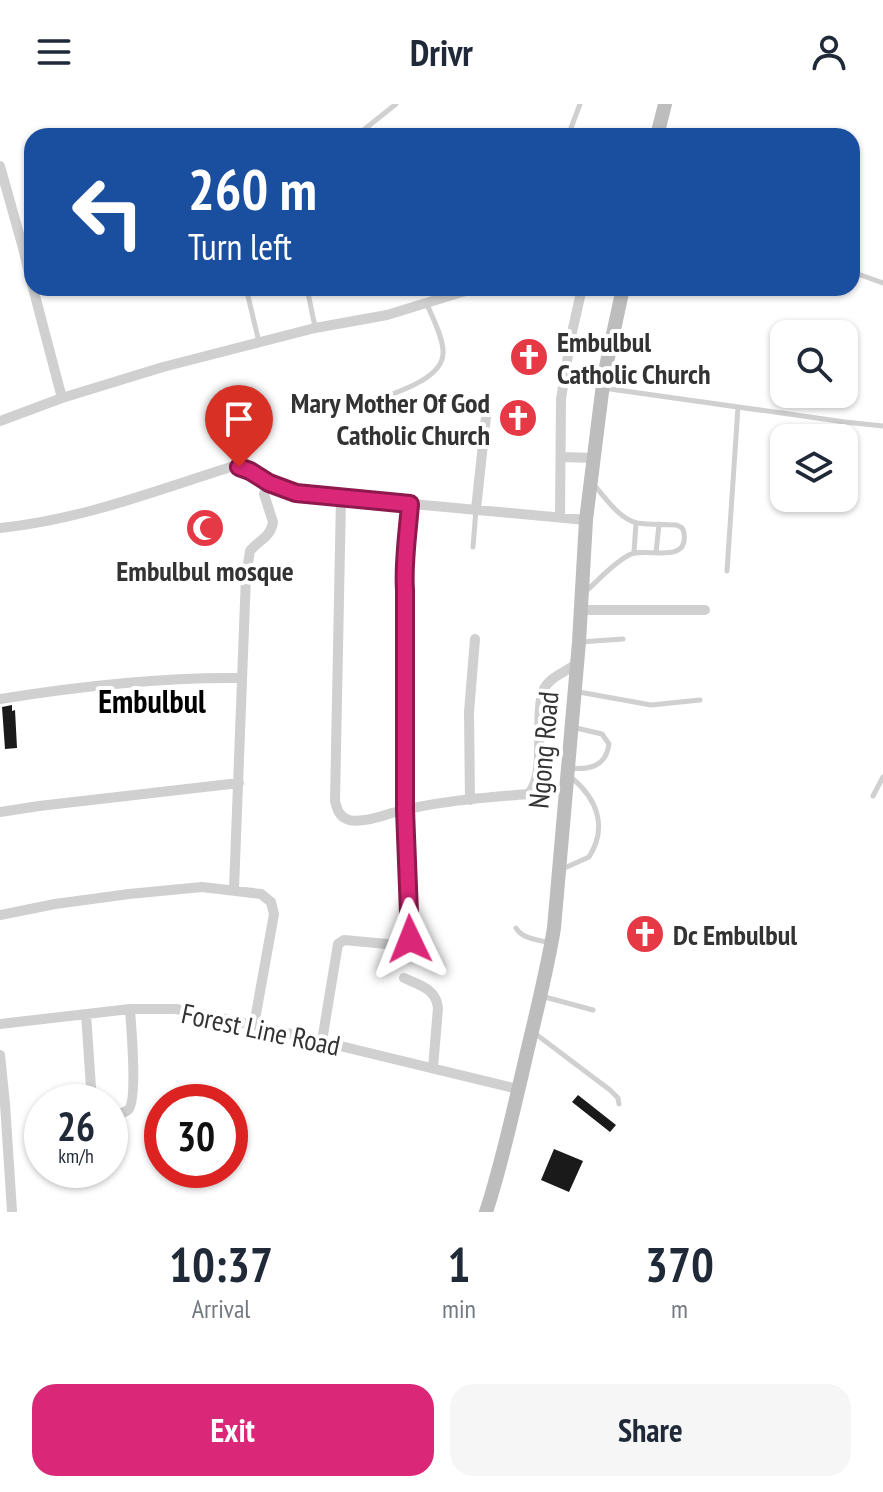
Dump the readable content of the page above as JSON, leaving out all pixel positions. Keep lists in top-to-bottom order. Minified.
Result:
{"streets":{"main road":["Ngong Road"],"street":["Forest Line Road"]},"crossings":[["Ngong Road","Forest Line Road"]],"districts":["Embulbul"],"places":{"church":["Embulbul Catholic Church","Mary Mother Of God Catholic Church","Dc Embulbul"],"mosque":["Embulbul mosque"]},"page":{"header":"Drivr","turn":["260 m","Turn left"],"speed":"26 km/h","limit":"30","eta":["10:37","Arrival","1","min","370","m"],"buttons":["Exit","Share"]}}
